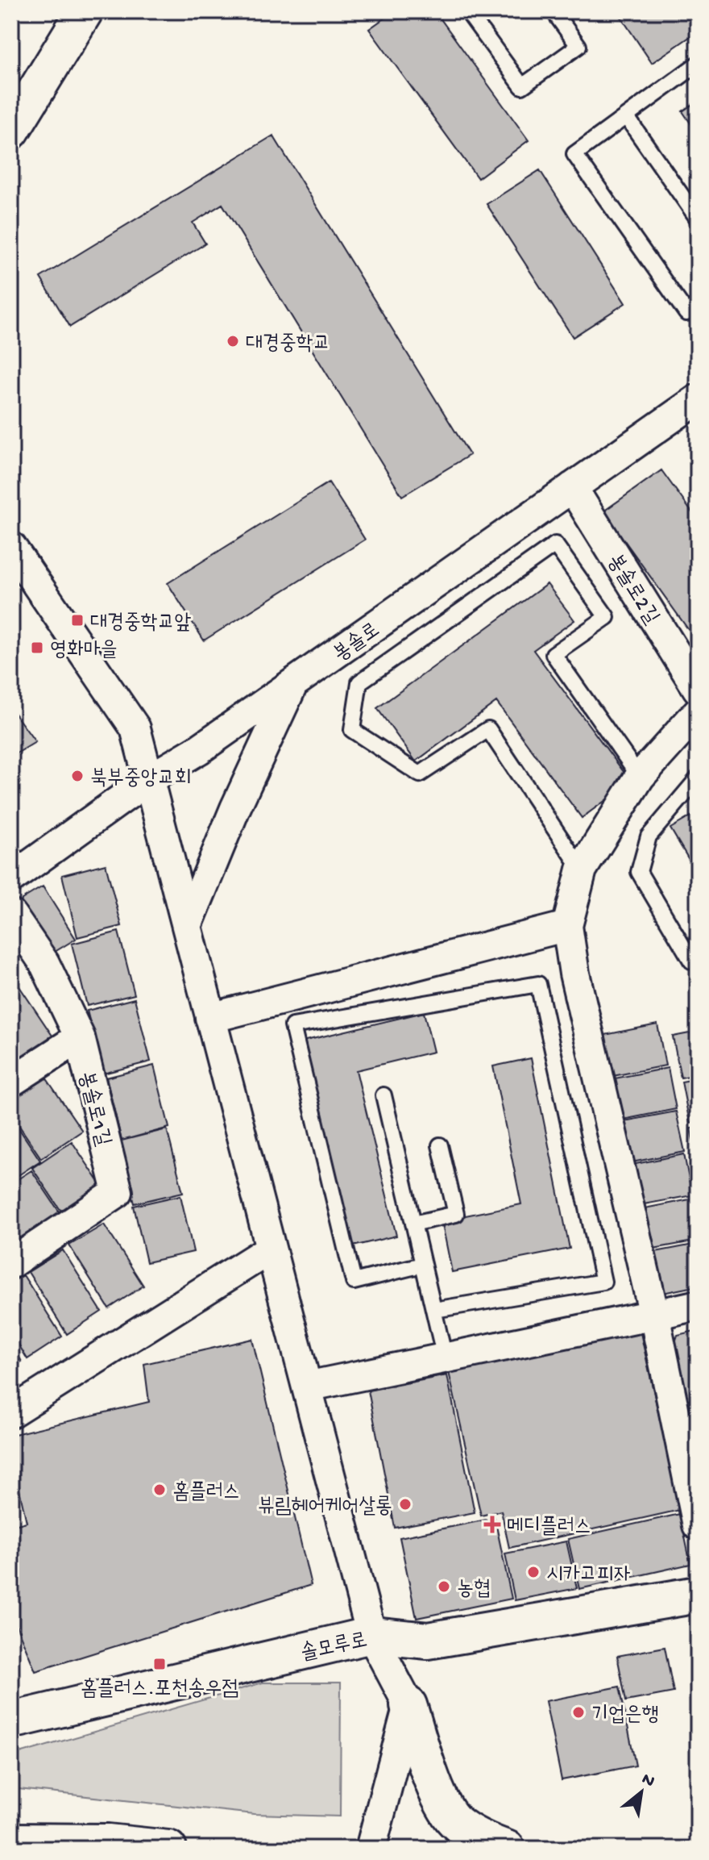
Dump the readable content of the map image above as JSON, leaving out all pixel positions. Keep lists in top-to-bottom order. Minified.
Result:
{"streets":{"main road":["솔모루로"],"street":["봉솔로2길","봉솔로","봉솔로1길"]},"crossings":[["봉솔로2길","봉솔로"]],"places":{"other":["대경중학교","북부중앙교회","홈플러스","뷰림헤어케어살롱","시카고피자","농협","기업은행"],"transit":["대경중학교앞","영화마을","홈플러스.포천송우점"],"health":["메디플러스"]},"north":"top right"}
